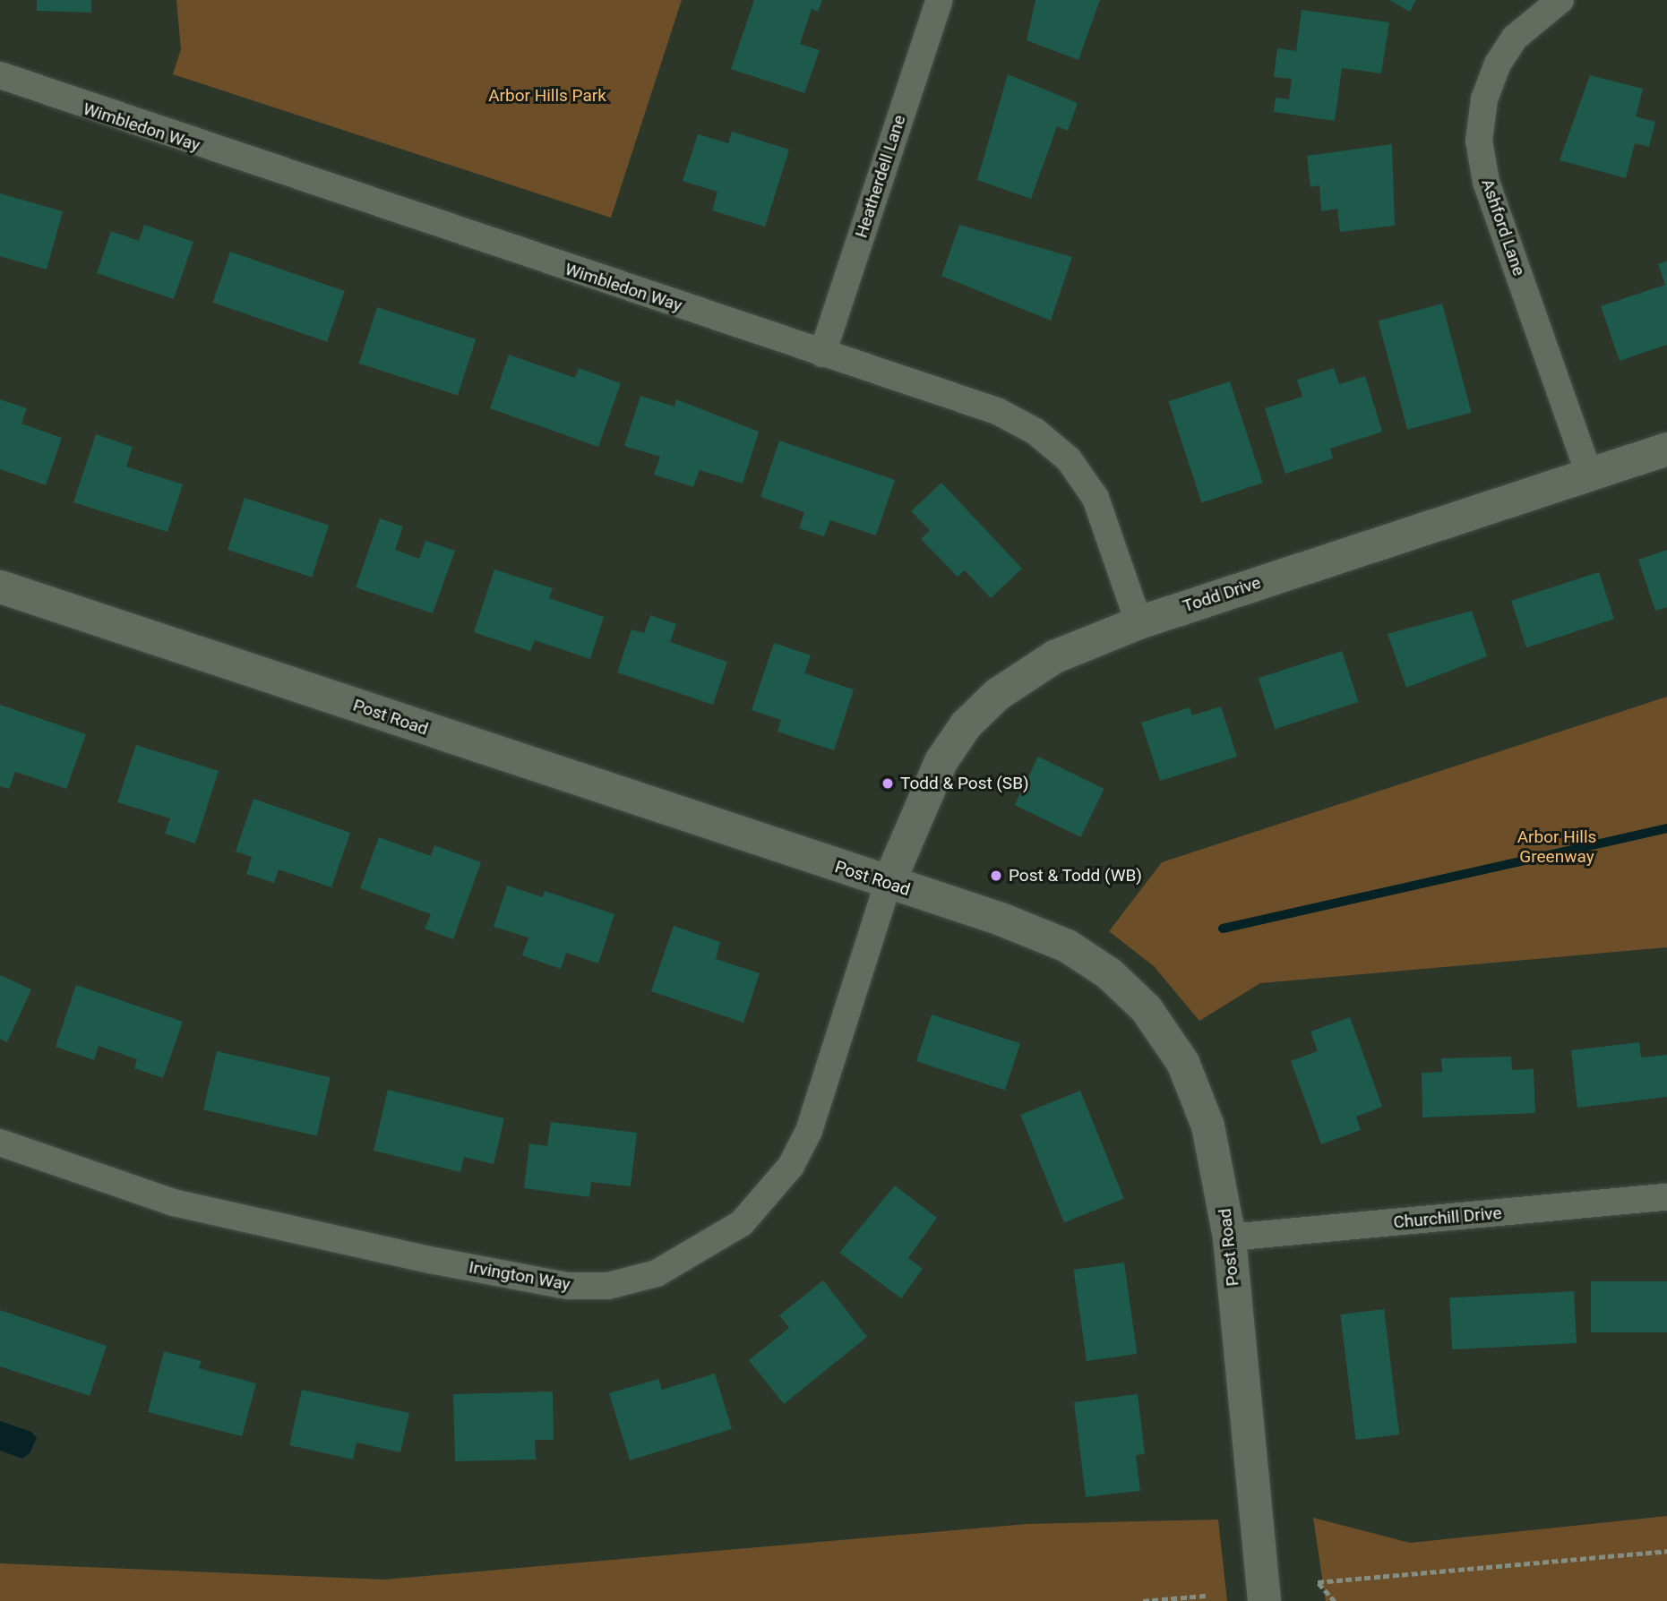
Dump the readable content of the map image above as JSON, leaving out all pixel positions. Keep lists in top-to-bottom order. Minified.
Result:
{"streets":{"street":["Wimbledon Way","Heatherdell Lane","Ashford Lane","Todd Drive","Post Road","Churchill Drive","Irvington Way"]},"crossings":[["Wimbledon Way","Heatherdell Lane"],["Wimbledon Way","Todd Drive"],["Ashford Lane","Todd Drive"],["Todd Drive","Post Road"],["Todd Drive","Irvington Way"],["Post Road","Churchill Drive"],["Post Road","Irvington Way"]],"parks":["Arbor Hills Park","Arbor Hills Greenway"],"places":["Todd & Post (SB)","Post & Todd (WB)"]}
